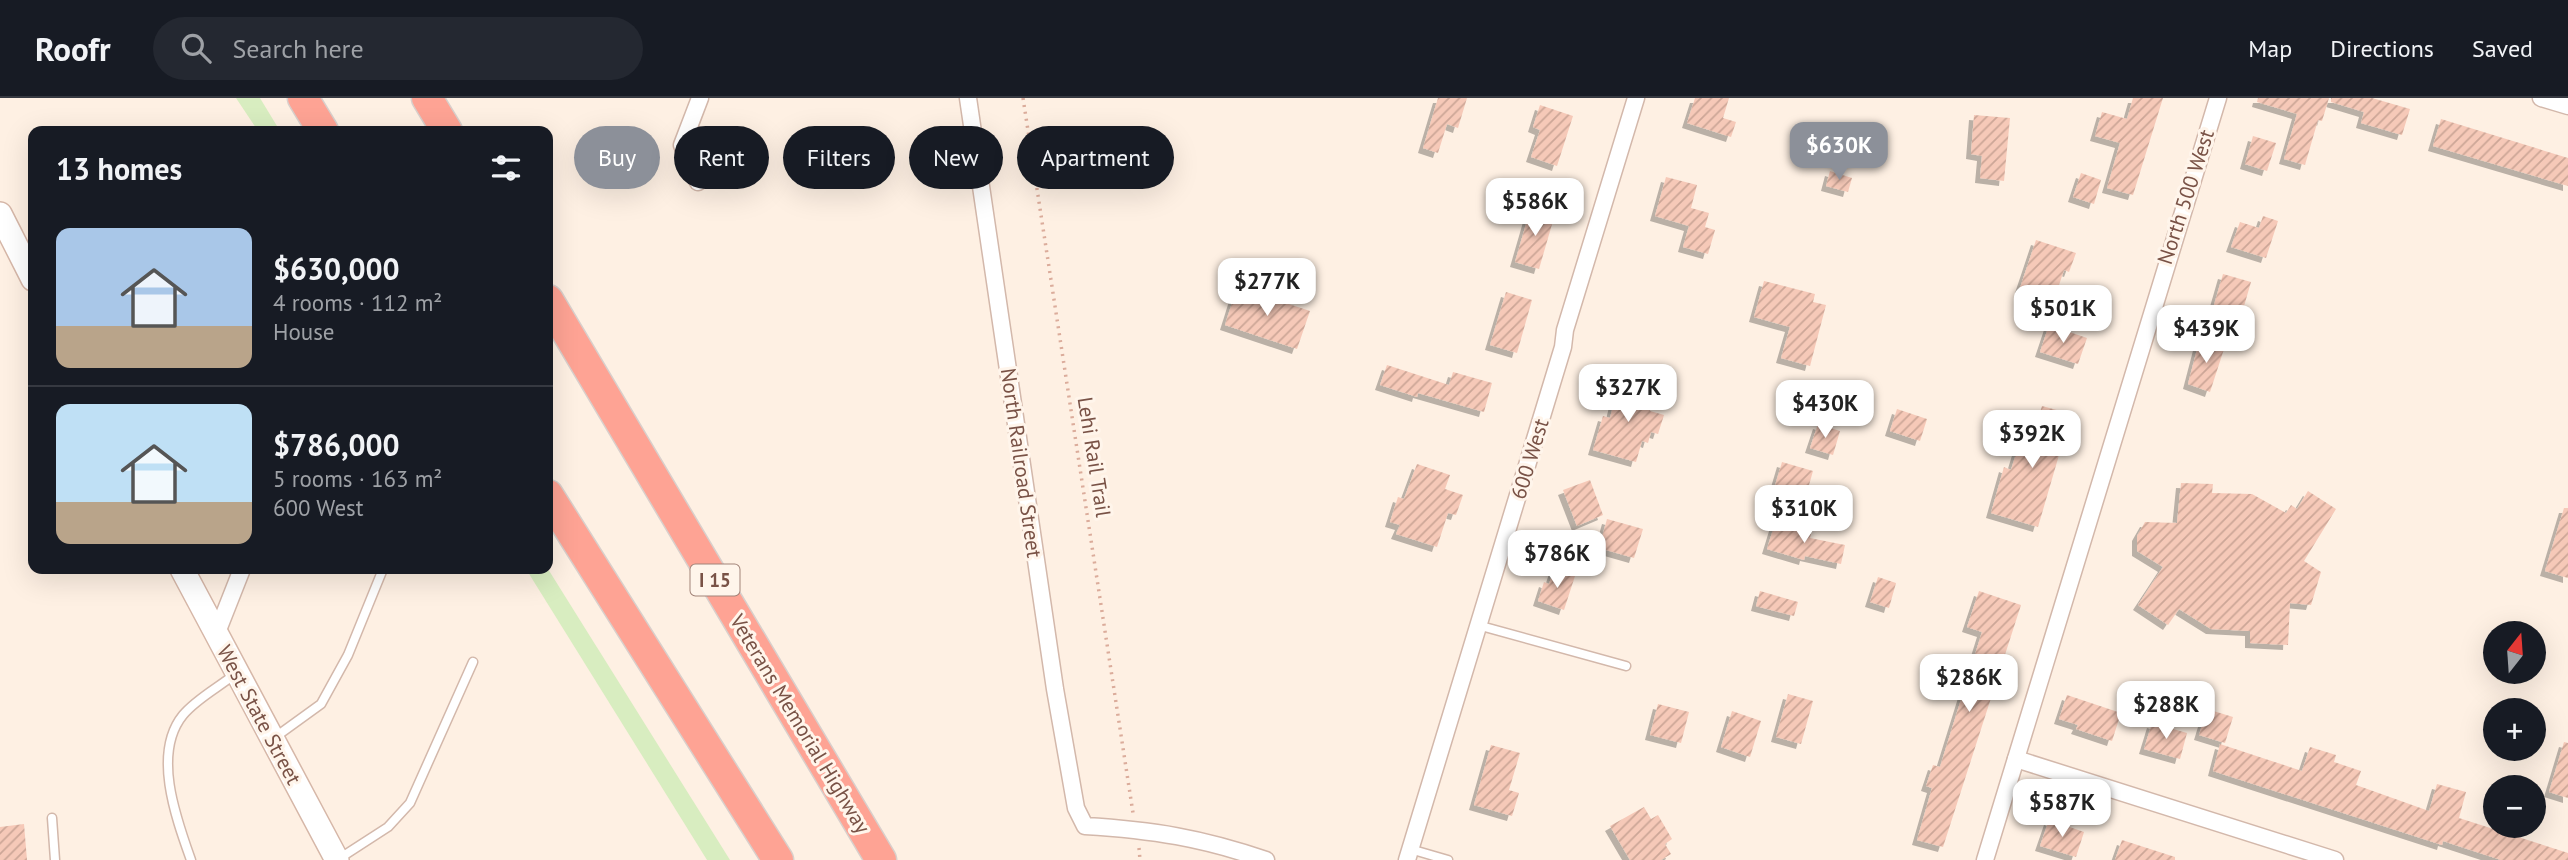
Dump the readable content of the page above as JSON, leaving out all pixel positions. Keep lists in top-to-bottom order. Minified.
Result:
{"streets":{"highway":["I 15","Veterans Memorial Highway"],"main road":["West State Street"],"street":["North 500 West","600 West","North Railroad Street"],"path":["Lehi Rail Trail"]},"north":"top","page":{"header":"Roofr","search":"Search here","nav":["Map","Directions","Saved"],"price":["$630K","$586K","$277K","$501K","$439K","$327K","$430K","$392K","$310K","$786K","$286K","$288K","$587K"],"chip":["Buy","Rent","Filters","New","Apartment"],"heading":"13 homes","list":[{"name":"$630,000","note":"4 rooms · 112 m² · House"},{"name":"$786,000","note":"5 rooms · 163 m² · 600 West"}],"map_buttons":["+","−"]}}
